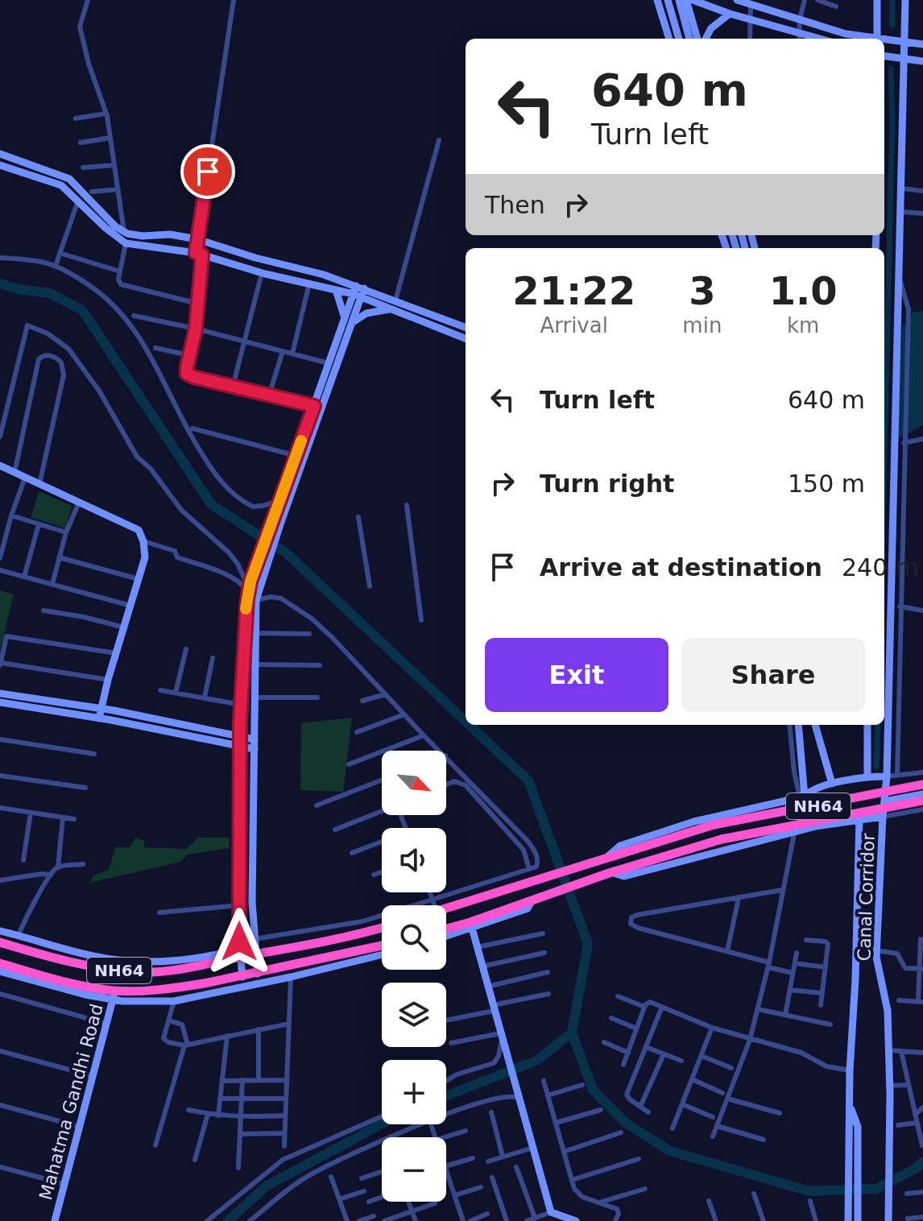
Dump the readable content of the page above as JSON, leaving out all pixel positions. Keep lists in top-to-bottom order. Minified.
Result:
{"streets":{"highway":["NH64"],"street":["Canal Corridor","Mahatma Gandhi Road"]},"crossings":[["NH64","Mahatma Gandhi Road"]],"north":"bottom right","page":{"turn":["640 m","Turn left"],"then":"Then","eta":["21:22","Arrival","3","min","1.0","km"],"list":[{"name":"Turn left","value":"640 m"},{"name":"Turn right","value":"150 m"},{"name":"Arrive at destination","value":"240 m"}],"buttons":["Exit","Share"],"map_buttons":["+","−"]}}
